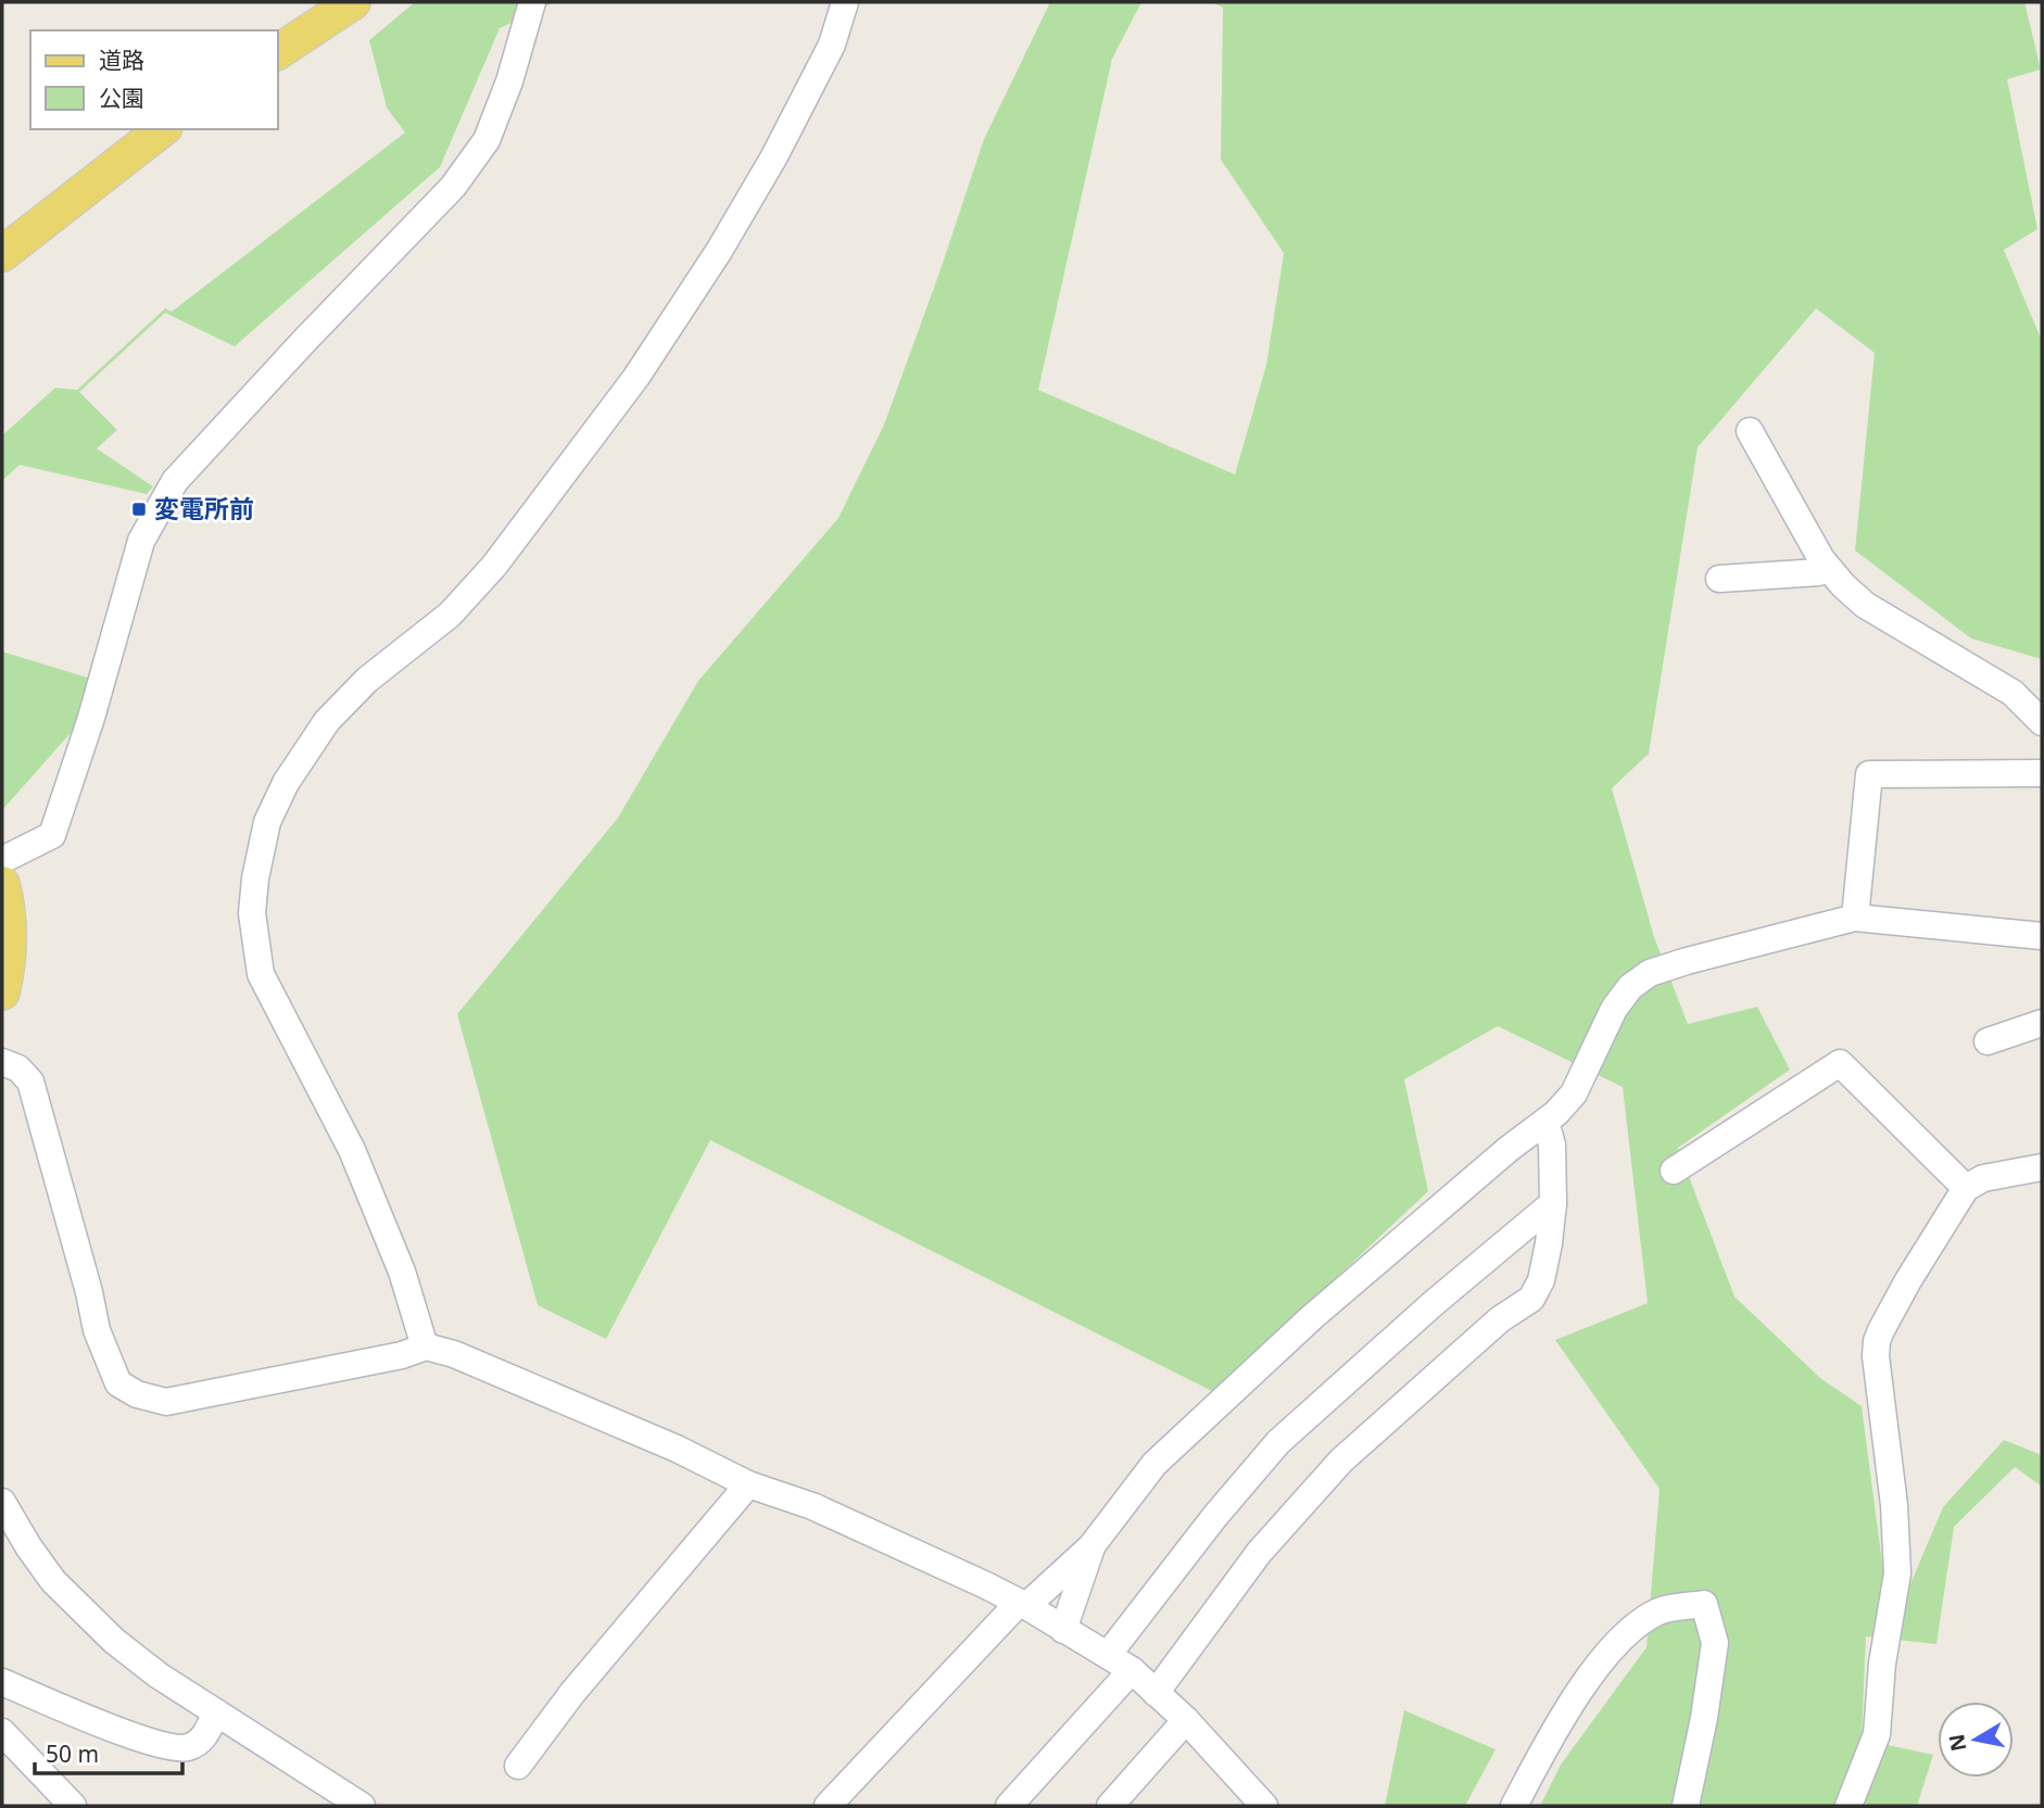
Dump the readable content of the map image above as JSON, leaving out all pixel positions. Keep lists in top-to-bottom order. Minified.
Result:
{"places":{"transit":["変電所前"]},"legend":["道路","公園"],"scale_bar":"50 m","north":"left"}
